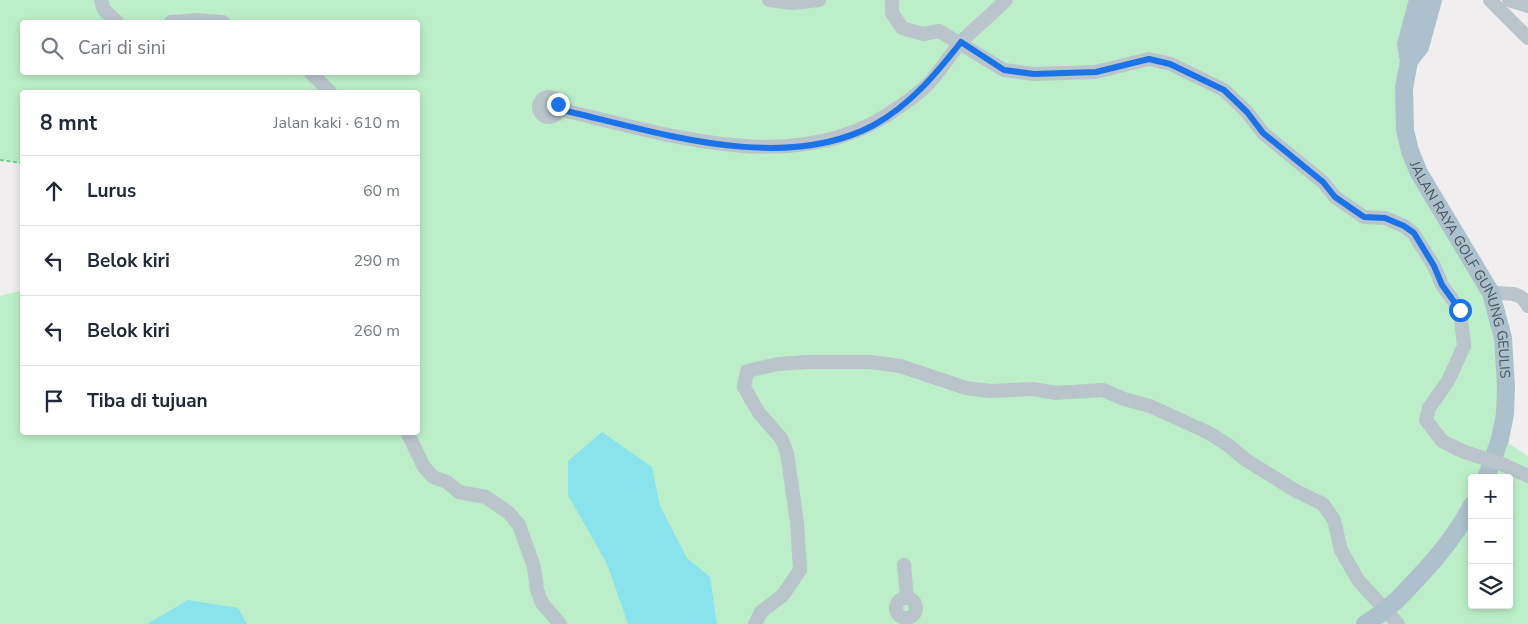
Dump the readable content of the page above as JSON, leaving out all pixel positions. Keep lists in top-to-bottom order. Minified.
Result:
{"streets":{"main road":["JALAN RAYA GOLF GUNUNG GEULIS"]},"page":{"search":"Cari di sini","heading":["8 mnt","Jalan kaki · 610 m"],"list":[["Lurus","60 m"],["Belok kiri","290 m"],["Belok kiri","260 m"],"Tiba di tujuan"],"map_buttons":["+","−"]}}
